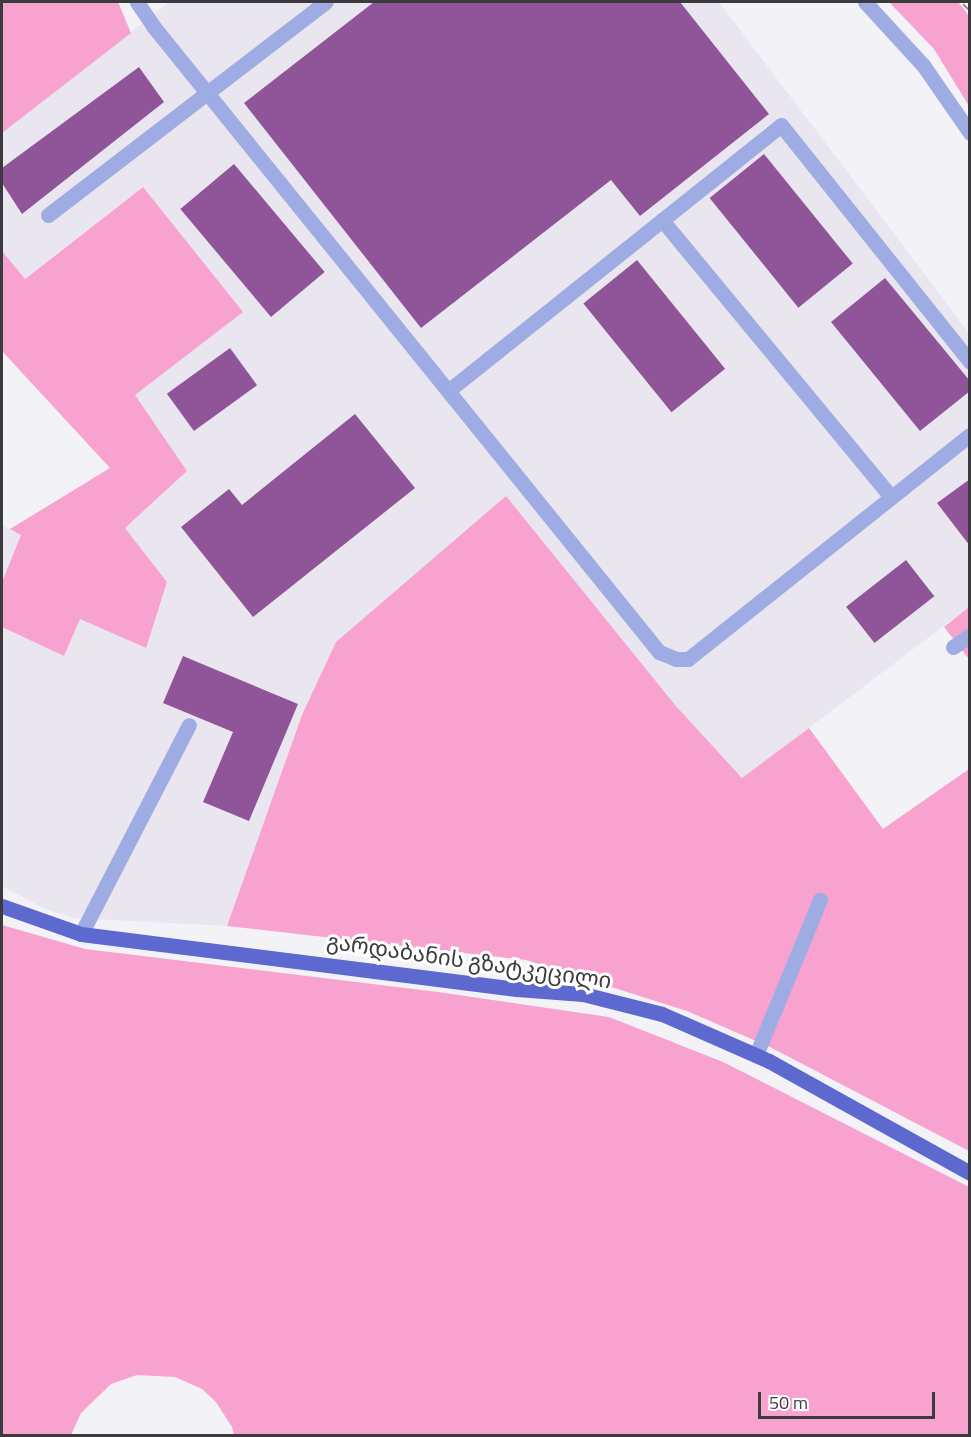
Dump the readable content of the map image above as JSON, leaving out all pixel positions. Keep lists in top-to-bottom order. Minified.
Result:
{"streets":{"main road":["გარდაბანის გზატკეცილი"]},"scale_bar":"50 m"}
